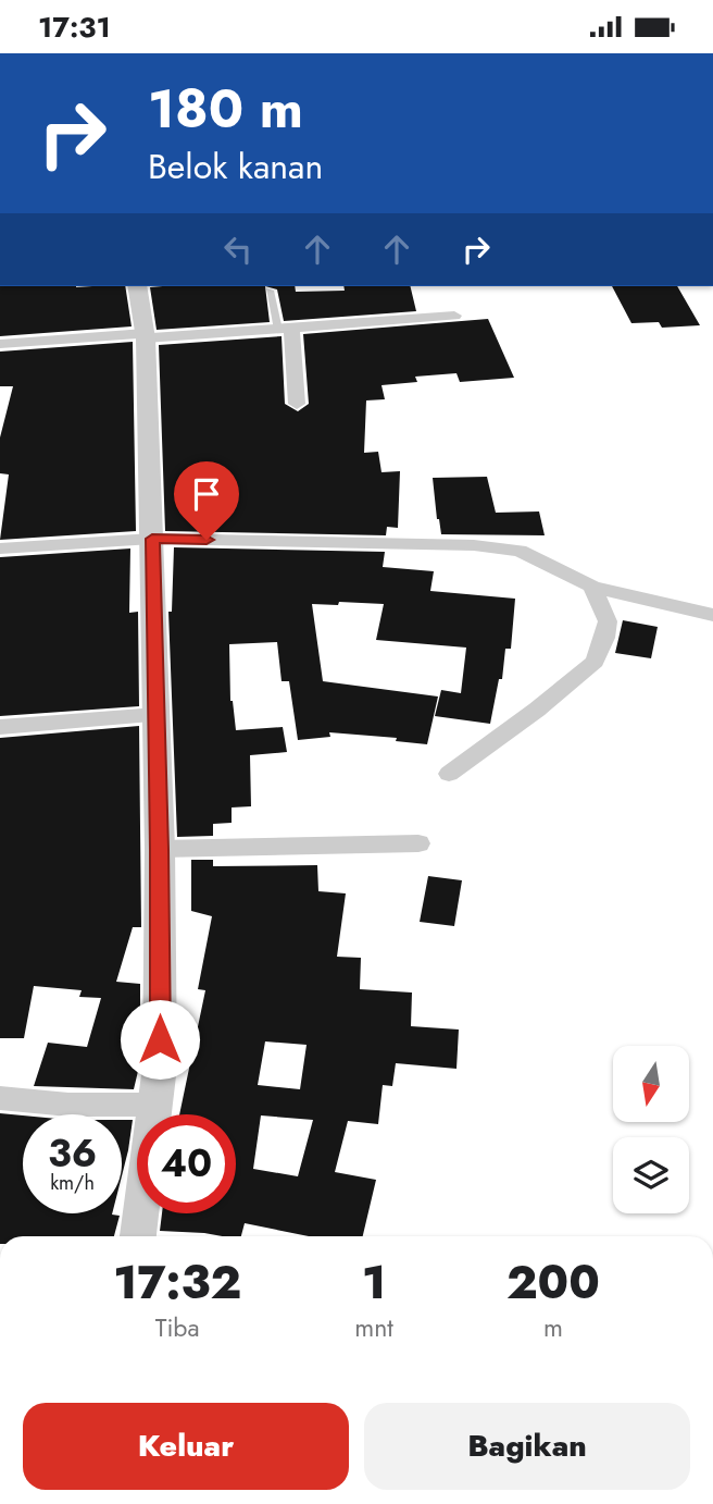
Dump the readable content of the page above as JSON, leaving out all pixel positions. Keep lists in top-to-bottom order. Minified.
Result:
{"north":"bottom","page":{"status":"17:31","turn":["180 m","Belok kanan"],"speed":"36 km/h","limit":"40","eta":["17:32","Tiba","1","mnt","200","m"],"buttons":["Keluar","Bagikan"]}}
